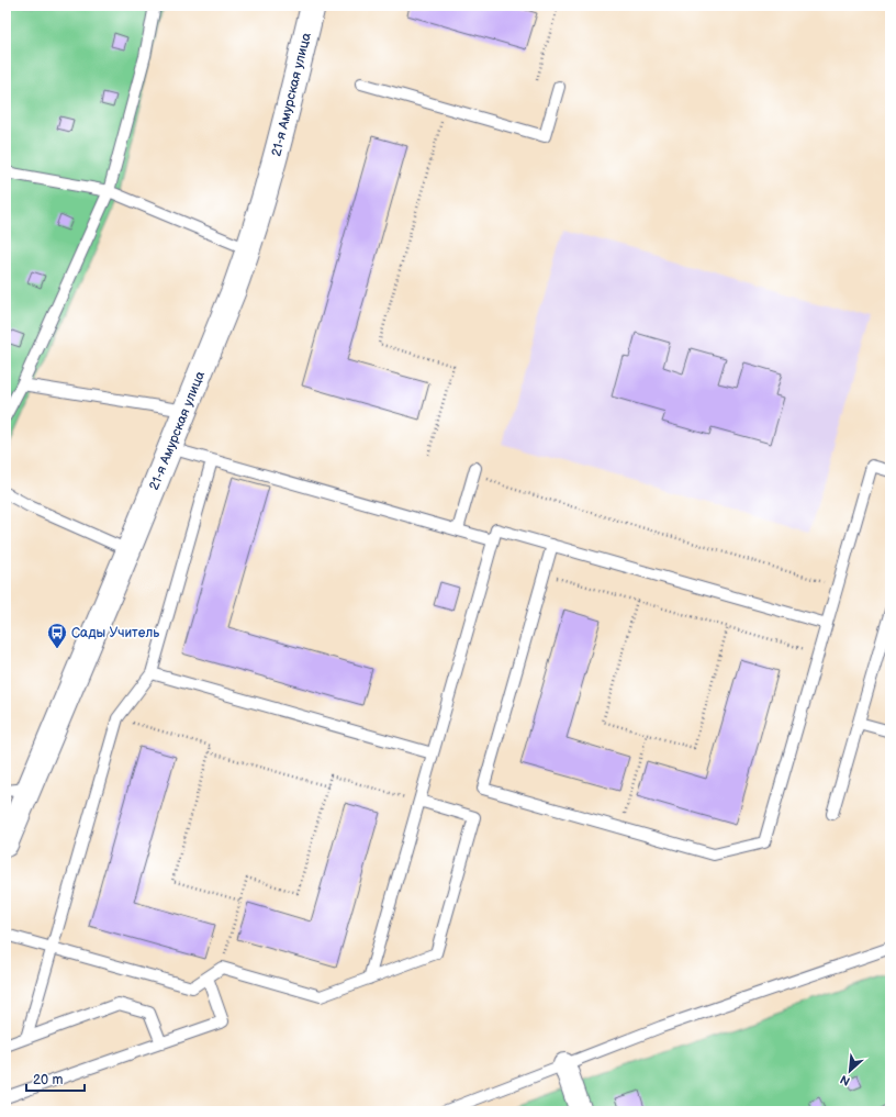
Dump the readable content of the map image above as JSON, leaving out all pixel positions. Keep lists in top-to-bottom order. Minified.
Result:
{"streets":{"main road":["21-я Амурская улица"]},"places":{"bus stop":["Сады Учитель"]},"scale_bar":"20 m","north":"bottom left"}
